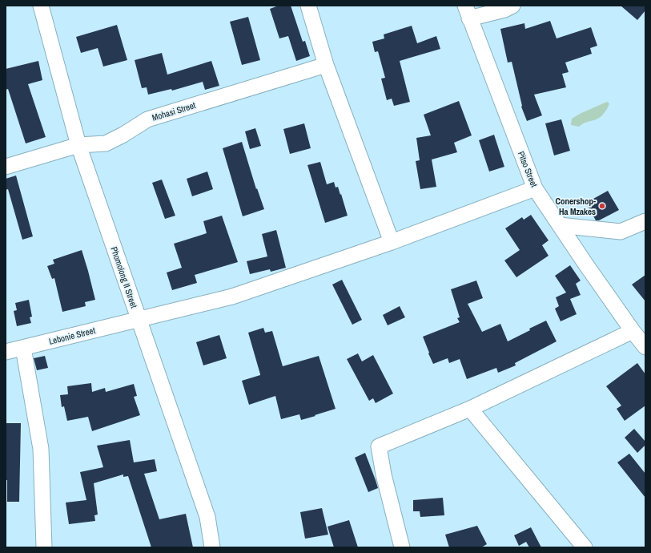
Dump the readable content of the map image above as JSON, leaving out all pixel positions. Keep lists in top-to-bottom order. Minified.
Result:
{"streets":{"street":["Mohasi Street","Pitso Street","Phomolong II Street","Lebonie Street"]},"crossings":[["Mohasi Street","Phomolong II Street"],["Pitso Street","Lebonie Street"],["Phomolong II Street","Lebonie Street"]],"places":["Conershop- Ha Mzakes"]}
